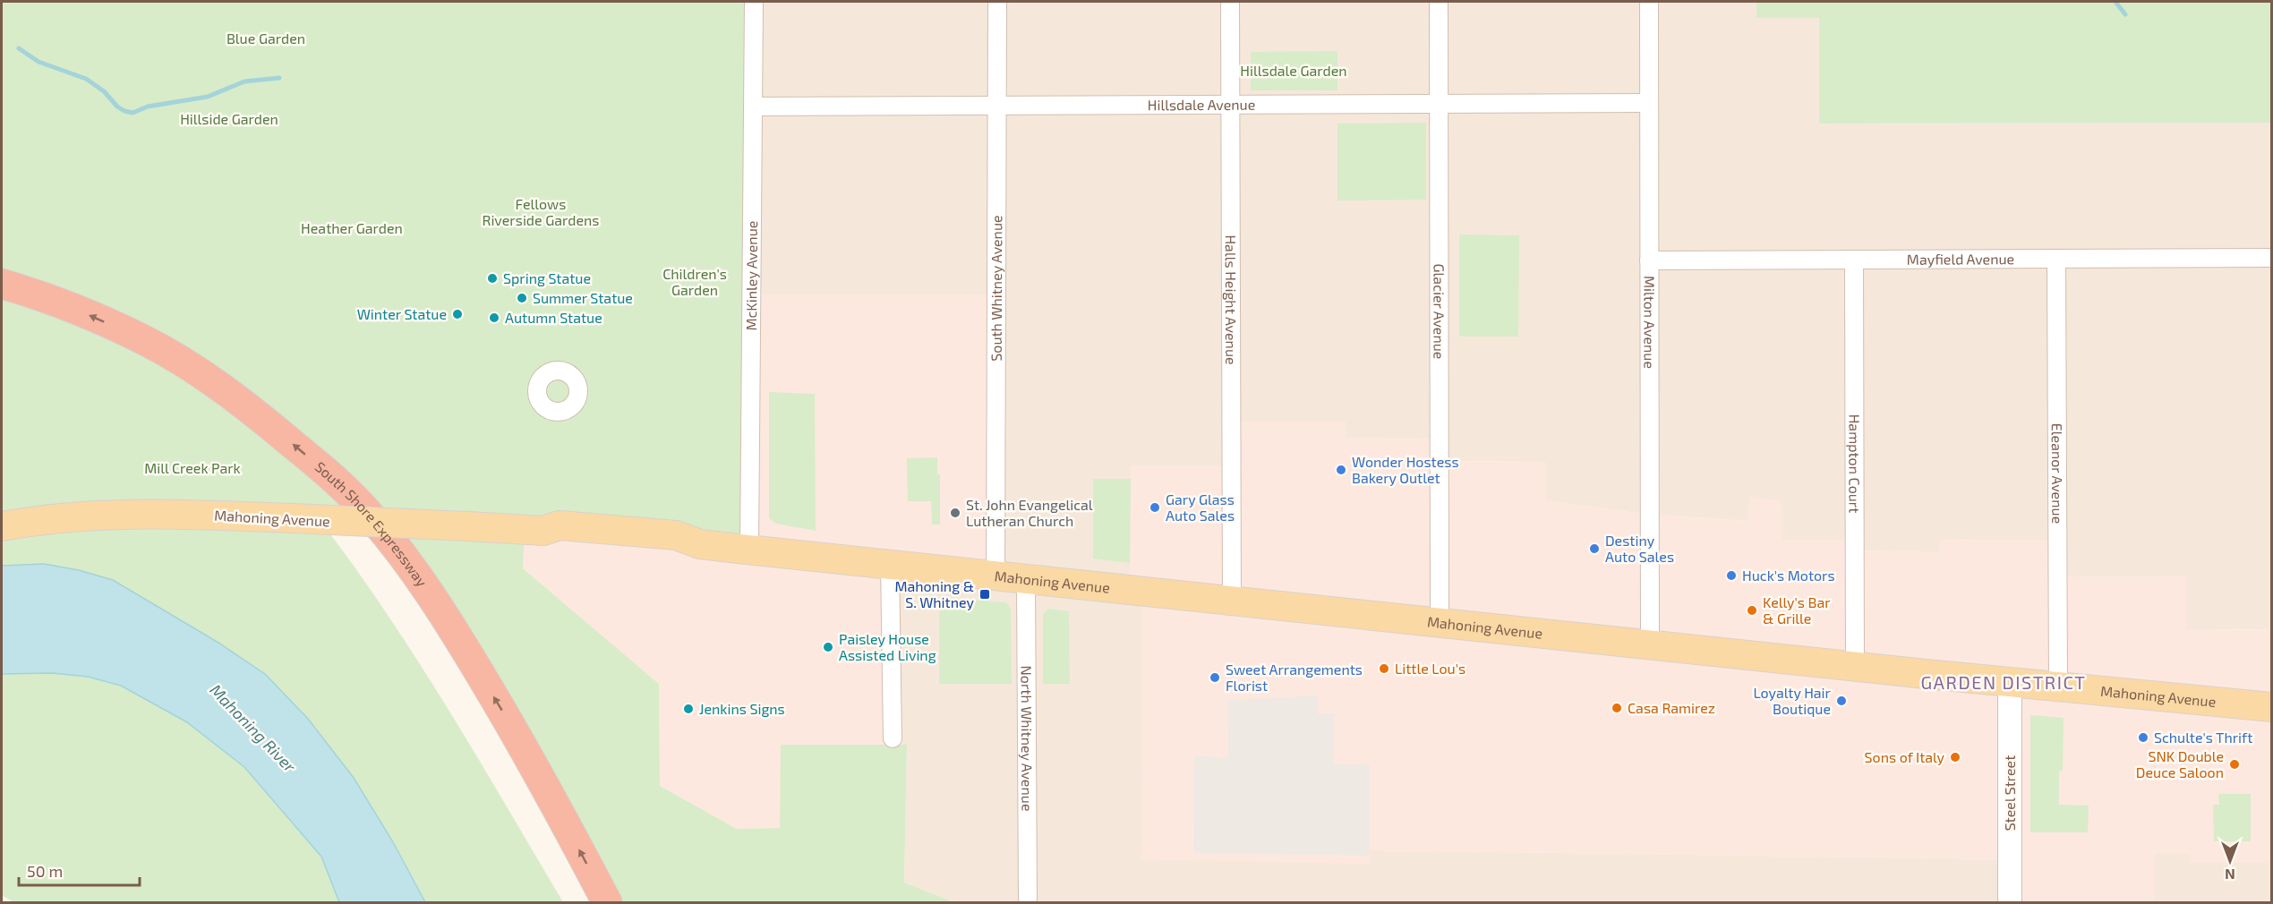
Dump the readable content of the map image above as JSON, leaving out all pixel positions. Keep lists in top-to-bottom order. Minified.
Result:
{"streets":{"highway":["South Shore Expressway"],"main road":["Mahoning Avenue"],"street":["Hillsdale Avenue","Mayfield Avenue","McKinley Avenue","South Whitney Avenue","Halls Height Avenue","Glacier Avenue","Milton Avenue","Hampton Court","Eleanor Avenue","North Whitney Avenue","Steel Street"]},"crossings":[["Hillsdale Avenue","McKinley Avenue"],["Hillsdale Avenue","South Whitney Avenue"],["Hillsdale Avenue","Halls Height Avenue"],["Hillsdale Avenue","Glacier Avenue"],["Hillsdale Avenue","Milton Avenue"],["Mayfield Avenue","Milton Avenue"],["Mayfield Avenue","Hampton Court"],["Mayfield Avenue","Eleanor Avenue"],["McKinley Avenue","Mahoning Avenue"],["South Whitney Avenue","Mahoning Avenue"],["Halls Height Avenue","Mahoning Avenue"],["Glacier Avenue","Mahoning Avenue"],["Milton Avenue","Mahoning Avenue"],["Hampton Court","Mahoning Avenue"],["Eleanor Avenue","Mahoning Avenue"],["Mahoning Avenue","North Whitney Avenue"],["Mahoning Avenue","Steel Street"]],"one_way":["South Shore Expressway"],"districts":["GARDEN DISTRICT"],"water":["Mahoning River"],"parks":["Blue Garden","Hillsdale Garden","Hillside Garden","Fellows Riverside Gardens","Heather Garden","Children's Garden","Mill Creek Park"],"places":{"other":["Spring Statue","Summer Statue","Winter Statue","Autumn Statue","Wonder Hostess Bakery Outlet","Gary Glass Auto Sales","St. John Evangelical Lutheran Church","Destiny Auto Sales","Huck's Motors","Kelly's Bar & Grille","Paisley House Assisted Living","Little Lou's","Sweet Arrangements Florist","Loyalty Hair Boutique","Casa Ramirez","Jenkins Signs","Schulte's Thrift","Sons of Italy","SNK Double Deuce Saloon"],"transit":["Mahoning & S. Whitney"]},"scale_bar":"50 m","north":"bottom"}
